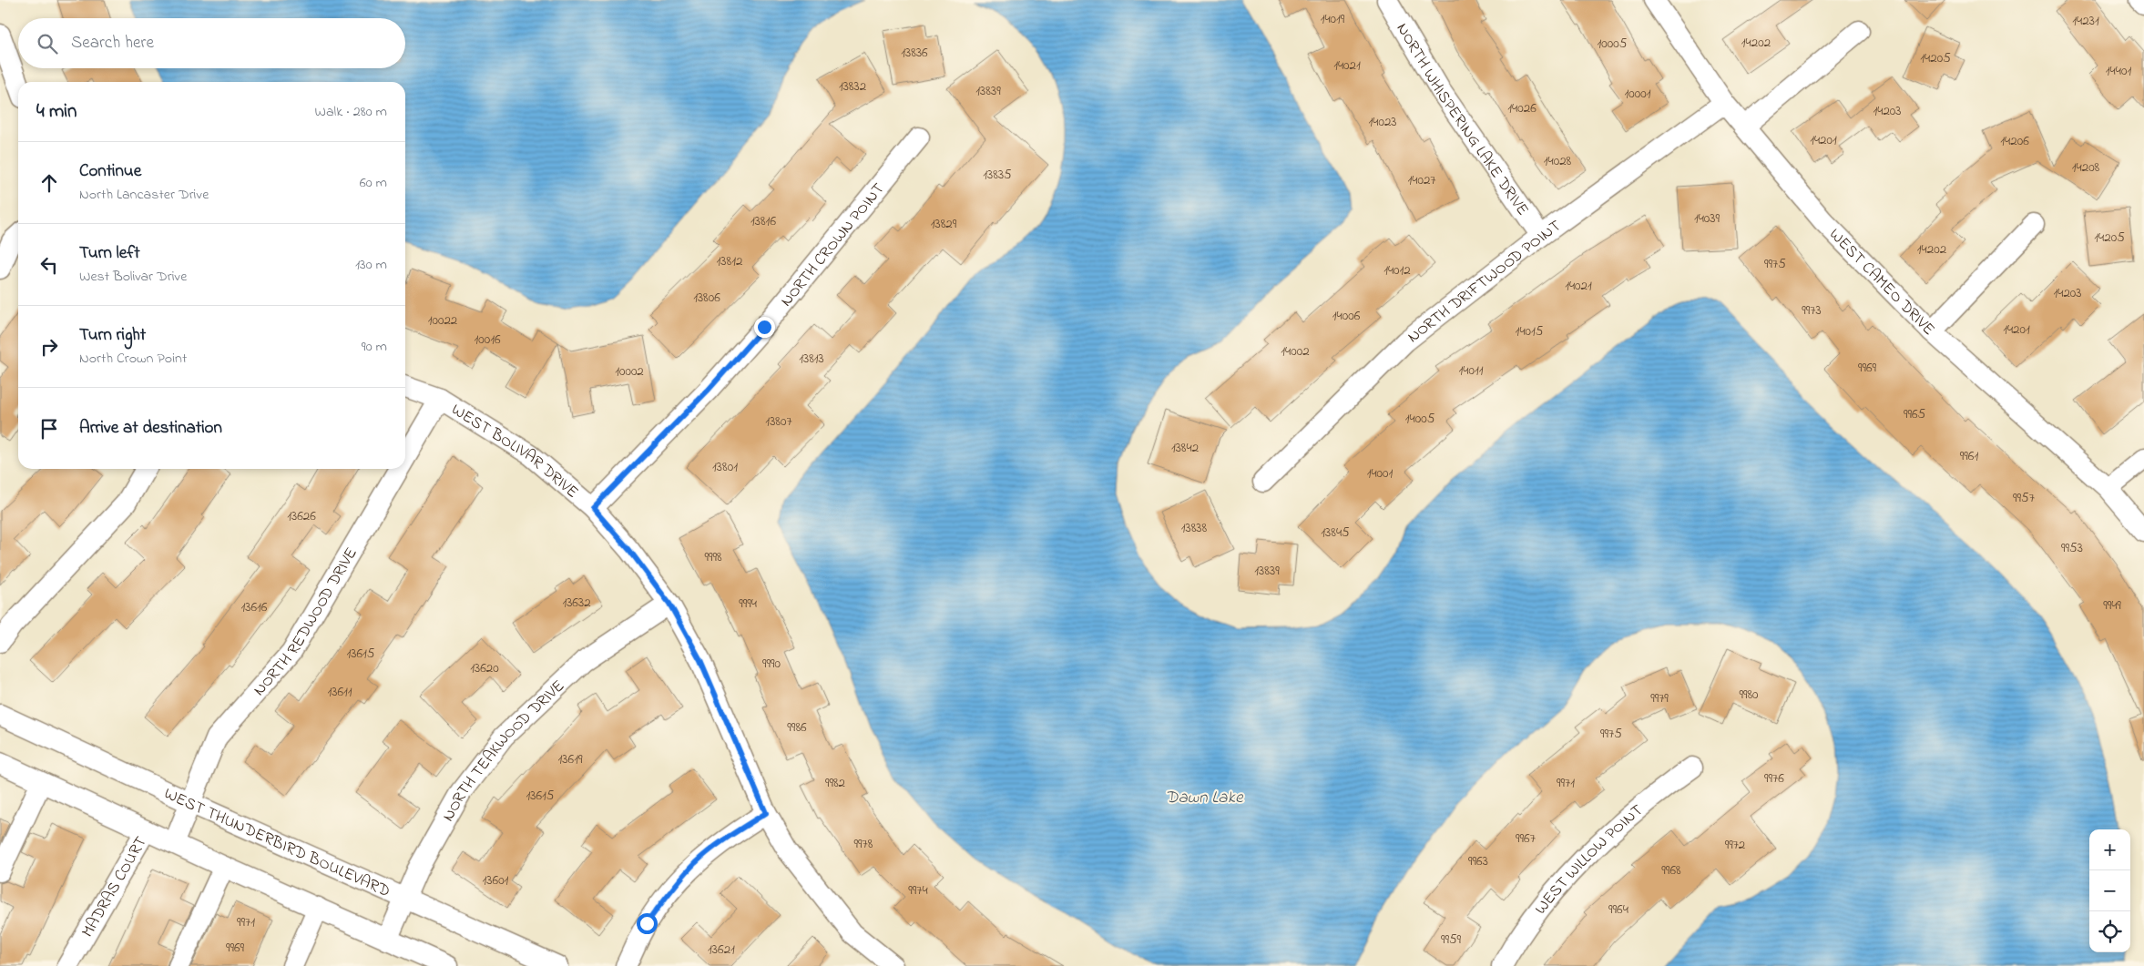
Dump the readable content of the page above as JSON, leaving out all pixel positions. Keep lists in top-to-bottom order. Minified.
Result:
{"streets":{"street":["NORTH WHISPERING LAKE DRIVE","NORTH CROWN POINT","WEST CAMEO DRIVE","NORTH DRIFTWOOD POINT","WEST BOLIVAR DRIVE","NORTH REDWOOD DRIVE","NORTH TEAKWOOD DRIVE","WEST THUNDERBIRD BOULEVARD","WEST WILLOW POINT","MADRAS COURT"]},"crossings":[["NORTH WHISPERING LAKE DRIVE","NORTH DRIFTWOOD POINT"],["NORTH CROWN POINT","WEST BOLIVAR DRIVE"],["WEST CAMEO DRIVE","NORTH DRIFTWOOD POINT"],["WEST BOLIVAR DRIVE","NORTH REDWOOD DRIVE"],["WEST BOLIVAR DRIVE","NORTH TEAKWOOD DRIVE"],["NORTH REDWOOD DRIVE","WEST THUNDERBIRD BOULEVARD"],["NORTH TEAKWOOD DRIVE","WEST THUNDERBIRD BOULEVARD"]],"water":["Dawn Lake"],"house_numbers":["14019","14231","14202","10005","13836","14205","14021","14401","13832","13839","10001","14026","14203","14023","14201","14206","14028","14208","13835","14027","14039","13816","13829","14205","14202","13812","9975","14012","14021","14203","13806","9973","14006","10022","14201","14015","10016","14002","13813","9969","14011","10002","9965","14005","13807","13842","9961","13801","14001","9957","13626","13838","13845","9953","9998","13839","13632","9994","9949","13616","13615","9990","13620","13611","9980","9979","9986","9975","13619","9976","9982","9971","13615","9967","9978","9972","9963","9968","13601","9974","9964","9971","9959","9969","13621"],"page":{"search":"Search here","heading":["4 min","Walk · 280 m"],"list":[["Continue","North Lancaster Drive","60 m"],["Turn left","West Bolivar Drive","130 m"],["Turn right","North Crown Point","90 m"],"Arrive at destination"],"map_buttons":["+","−"]}}
